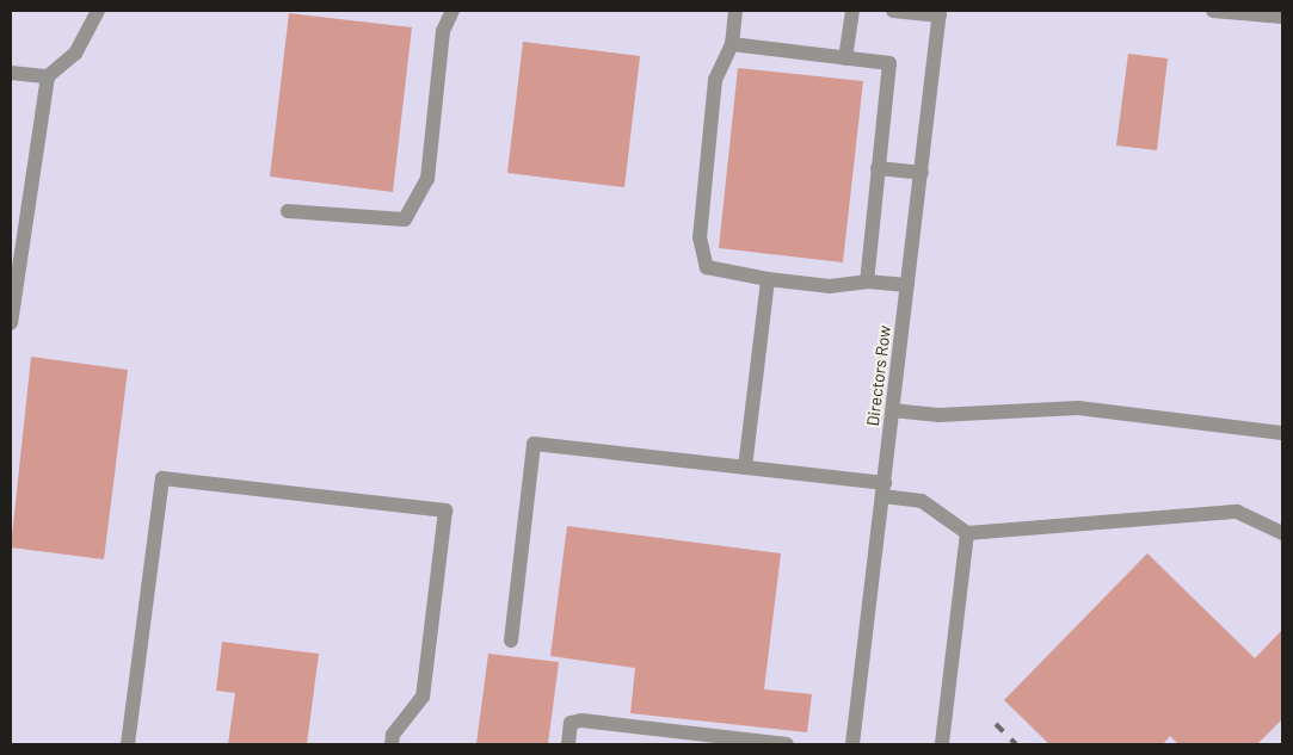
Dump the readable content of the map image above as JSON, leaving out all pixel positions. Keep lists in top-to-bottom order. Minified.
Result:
{"streets":{"street":["Directors Row"]}}
